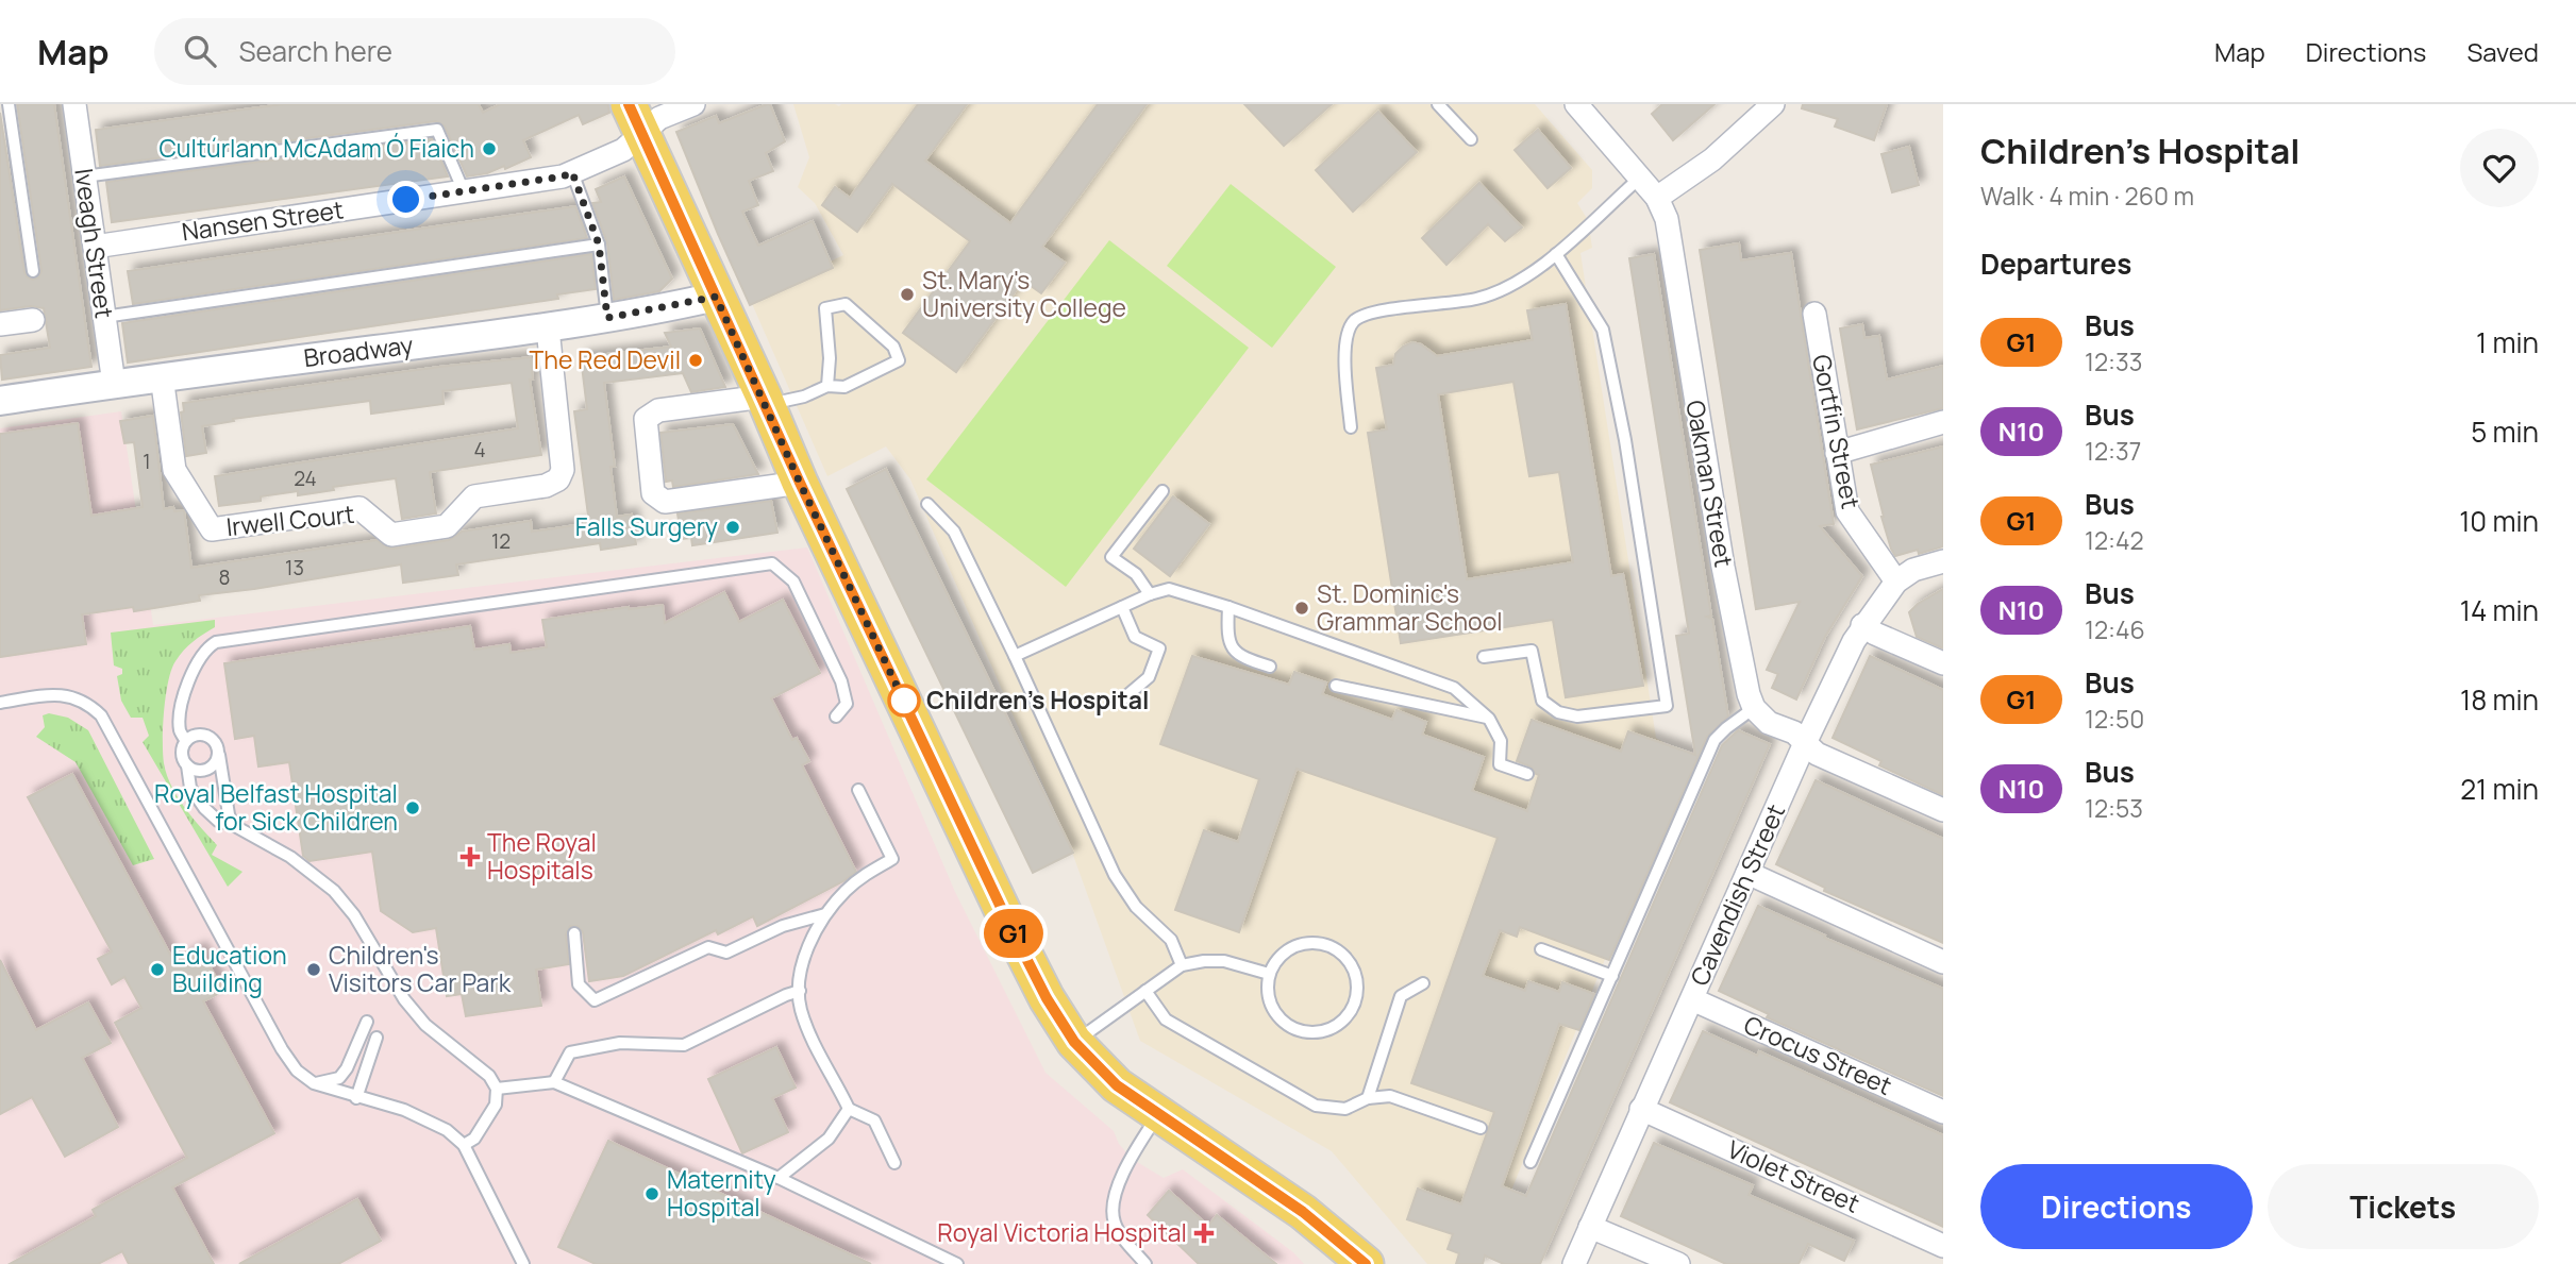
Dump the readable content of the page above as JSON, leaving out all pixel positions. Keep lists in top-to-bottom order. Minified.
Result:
{"streets":{"street":["Nansen Street","Iveagh Street","Broadway","Gortfin Street","Oakman Street","Irwell Court","Cavendish Street","Crocus Street","Violet Street"]},"crossings":[["Nansen Street","Iveagh Street"],["Iveagh Street","Broadway"],["Broadway","Irwell Court"],["Gortfin Street","Cavendish Street"],["Cavendish Street","Crocus Street"],["Cavendish Street","Violet Street"]],"places":{"other":["Cultúrlann McAdam Ó Fiaich","St. Mary's University College","The Red Devil","Falls Surgery","St. Dominic's Grammar School","Children's Hospital","Royal Belfast Hospital for Sick Children","Education Building","Children's Visitors Car Park","Maternity Hospital"],"health":["The Royal Hospitals","Royal Victoria Hospital"]},"lines":["bus line G1"],"house_numbers":["4","1","24","12","13","8"],"page":{"header":"Map","search":"Search here","nav":["Map","Directions","Saved"],"on_map":"G1","heading":[["Children's Hospital","Walk · 4 min · 260 m"],"Departures"],"list":[{"mark":"G1","name":"Bus","note":"12:33","value":"1 min"},{"mark":"N10","name":"Bus","note":"12:37","value":"5 min"},{"mark":"G1","name":"Bus","note":"12:42","value":"10 min"},{"mark":"N10","name":"Bus","note":"12:46","value":"14 min"},{"mark":"G1","name":"Bus","note":"12:50","value":"18 min"},{"mark":"N10","name":"Bus","note":"12:53","value":"21 min"}],"buttons":["Directions","Tickets"]}}
